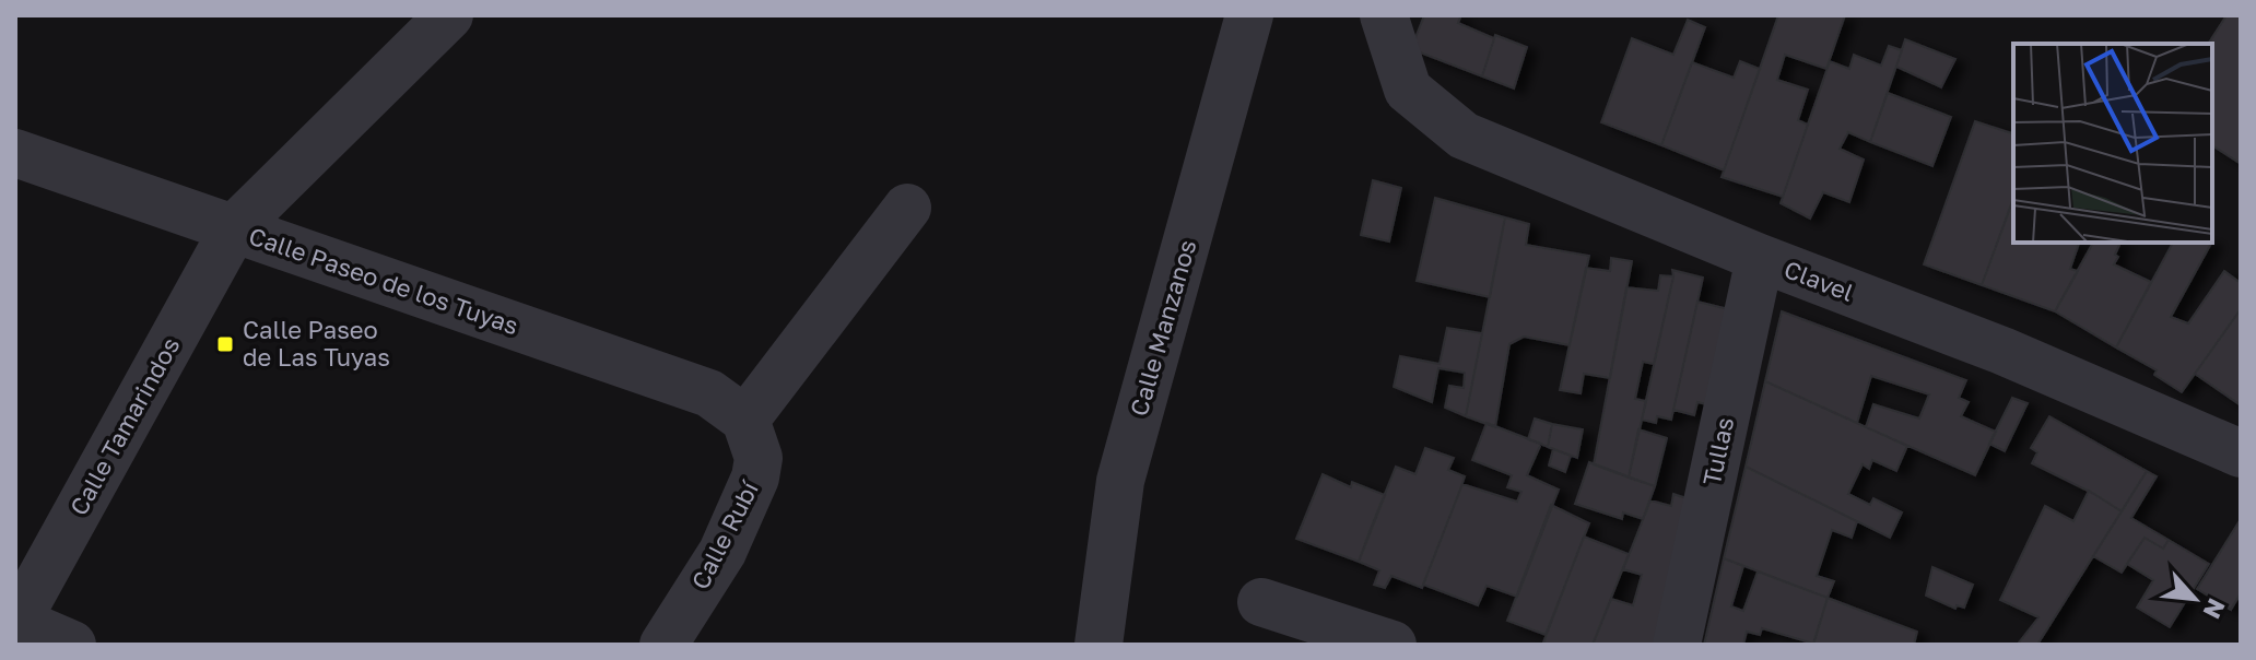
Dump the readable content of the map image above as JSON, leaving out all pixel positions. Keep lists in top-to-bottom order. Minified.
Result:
{"streets":{"street":["Calle Paseo de los Tuyas","Clavel","Calle Manzanos","Calle Tamarindos","Tullas","Calle Rubí"]},"crossings":[["Calle Paseo de los Tuyas","Calle Tamarindos"],["Calle Paseo de los Tuyas","Calle Rubí"],["Clavel","Tullas"]],"places":{"transit":["Calle Paseo de Las Tuyas"]},"north":"bottom right"}
